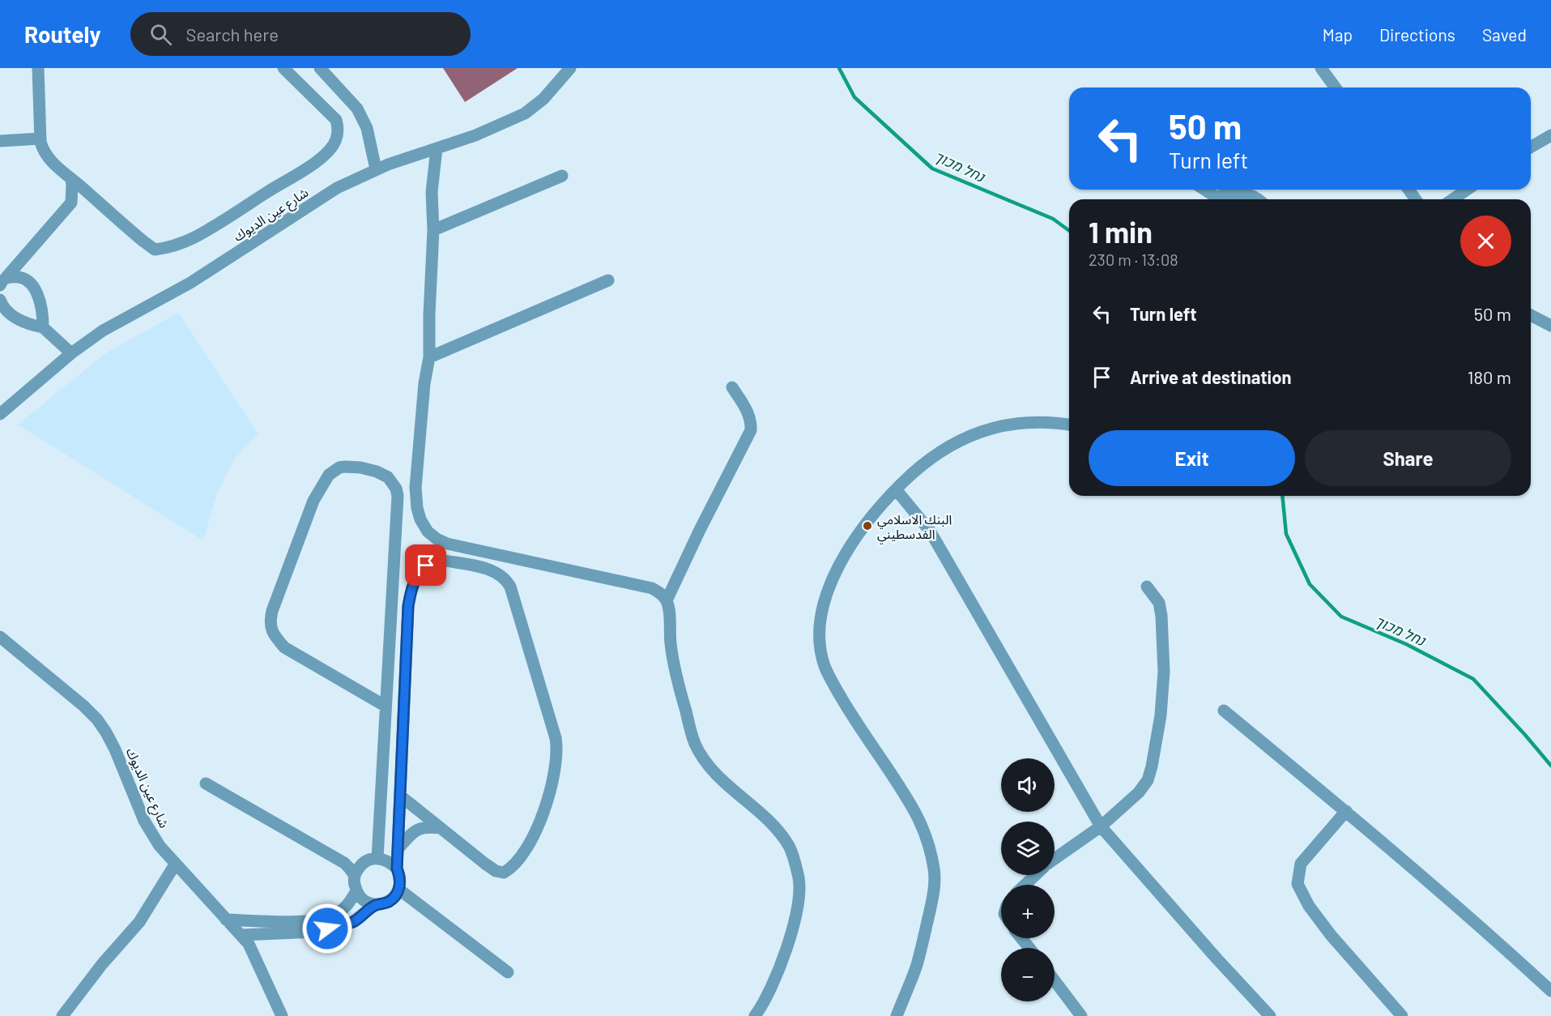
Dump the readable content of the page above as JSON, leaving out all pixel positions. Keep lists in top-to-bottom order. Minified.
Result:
{"streets":{"street":["شارع عين الديوك"]},"water":["נחל מכוך"],"places":["البنك الاسلامي الفدسطيني"],"page":{"header":"Routely","search":"Search here","nav":["Map","Directions","Saved"],"turn":["50 m","Turn left"],"heading":["1 min","230 m · 13:08"],"list":[{"name":"Turn left","value":"50 m"},{"name":"Arrive at destination","value":"180 m"}],"buttons":["Exit","Share"],"map_buttons":["+","−"]}}
